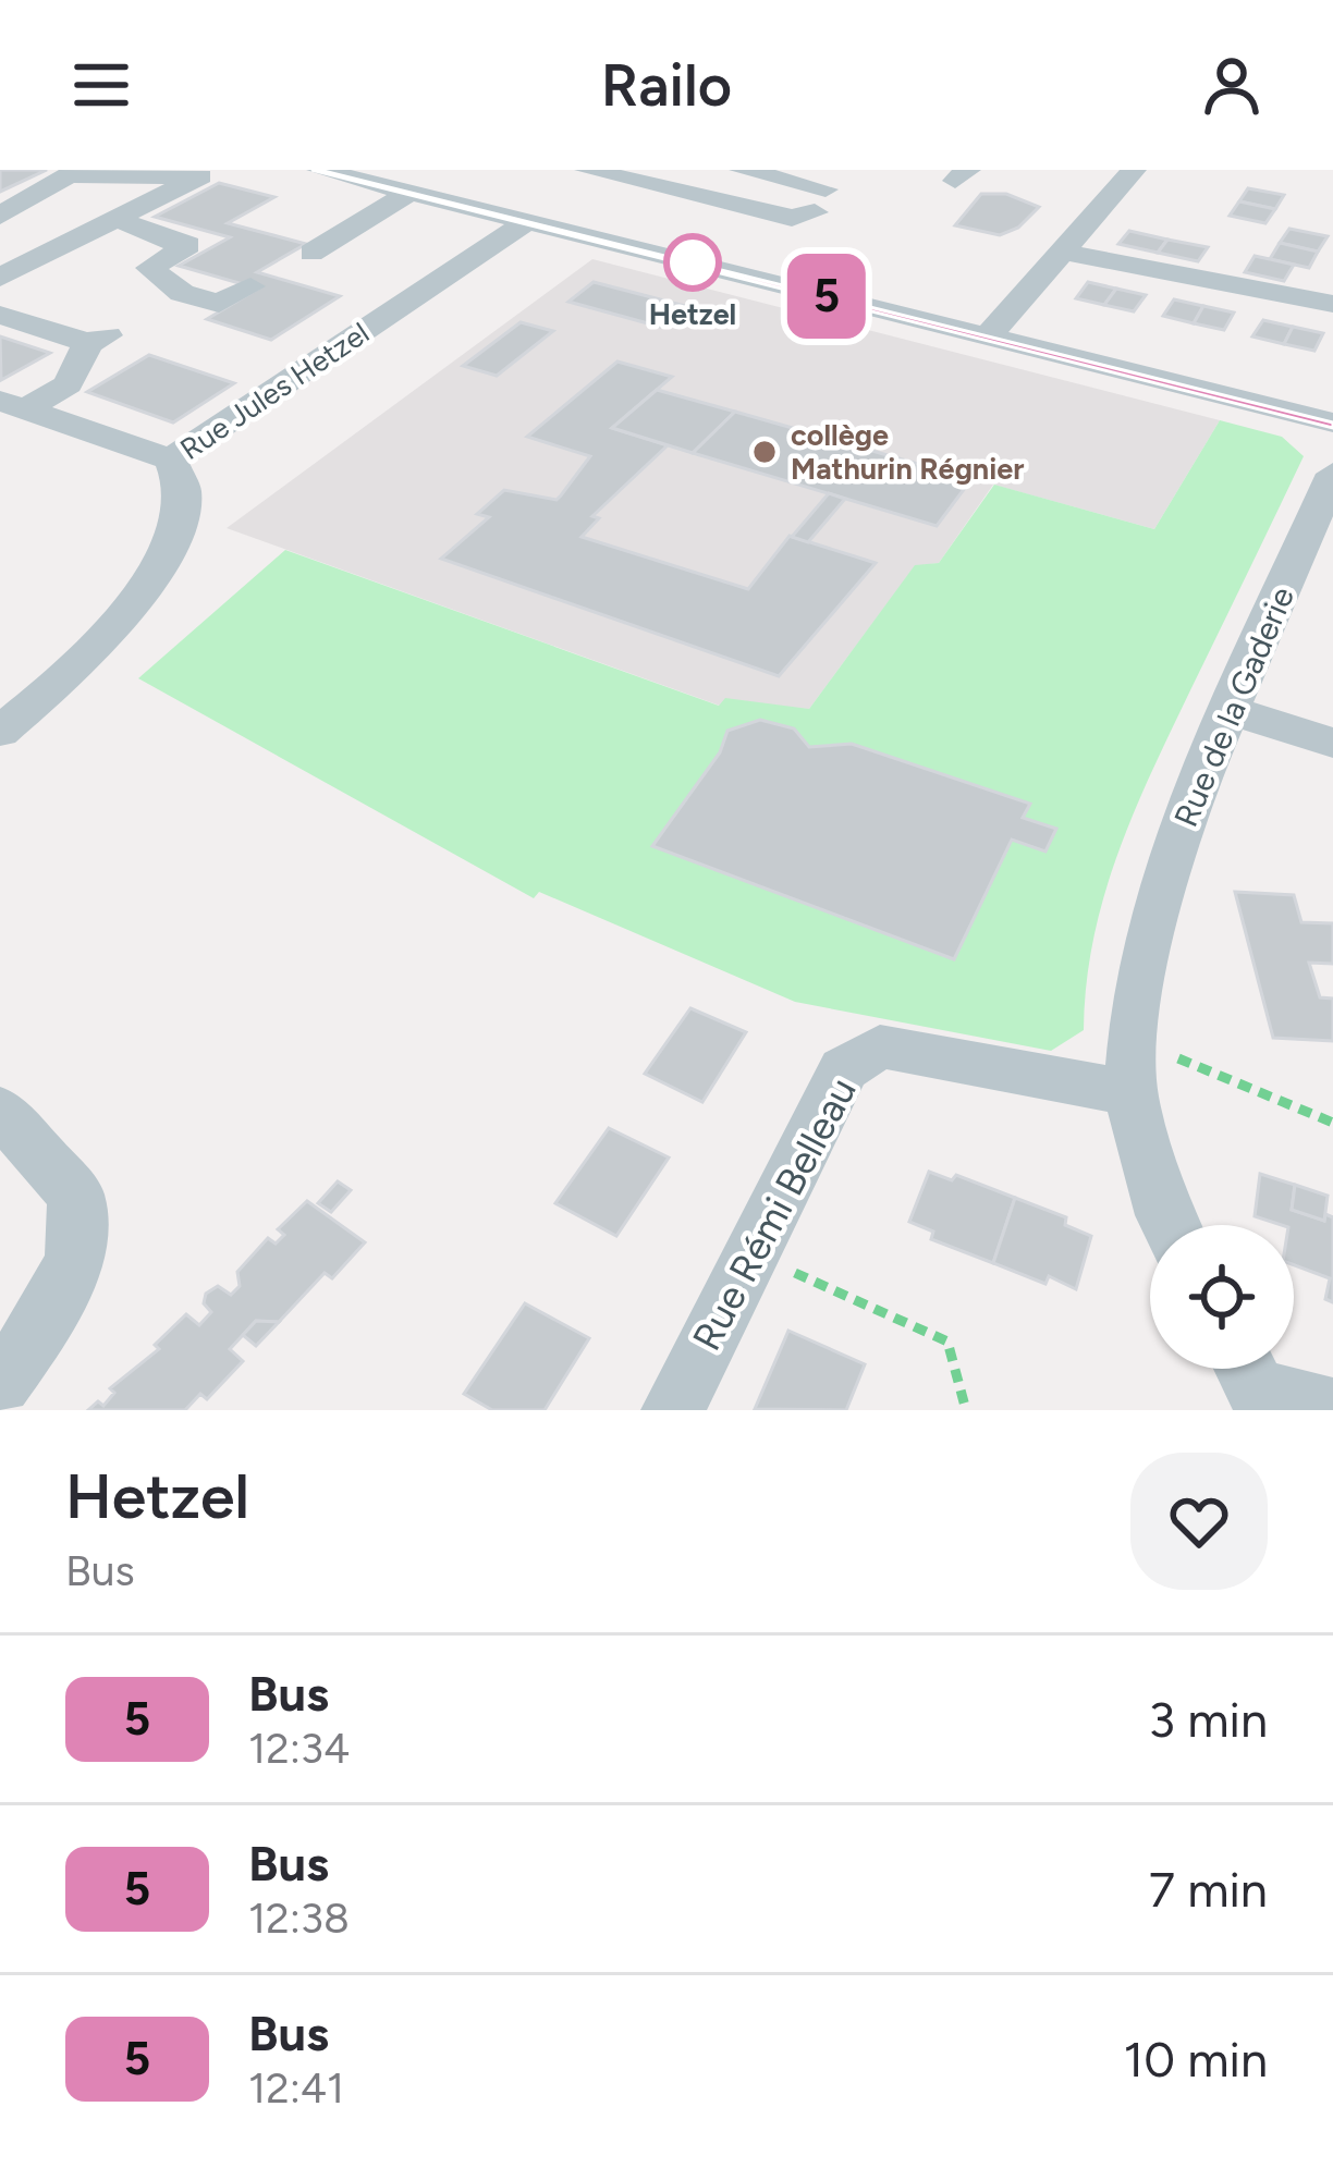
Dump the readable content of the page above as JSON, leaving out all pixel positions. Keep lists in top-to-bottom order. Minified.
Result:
{"streets":{"street":["Rue Jules Hetzel","Rue de la Gaderie","Rue Rémi Belleau"]},"crossings":[["Rue de la Gaderie","Rue Rémi Belleau"]],"places":["Hetzel","collège Mathurin Régnier"],"lines":["bus line 5"],"page":{"header":"Railo","on_map":"5","heading":["Hetzel","Bus"],"list":[{"mark":"5","name":"Bus","note":"12:34","value":"3 min"},{"mark":"5","name":"Bus","note":"12:38","value":"7 min"},{"mark":"5","name":"Bus","note":"12:41","value":"10 min"}]}}
